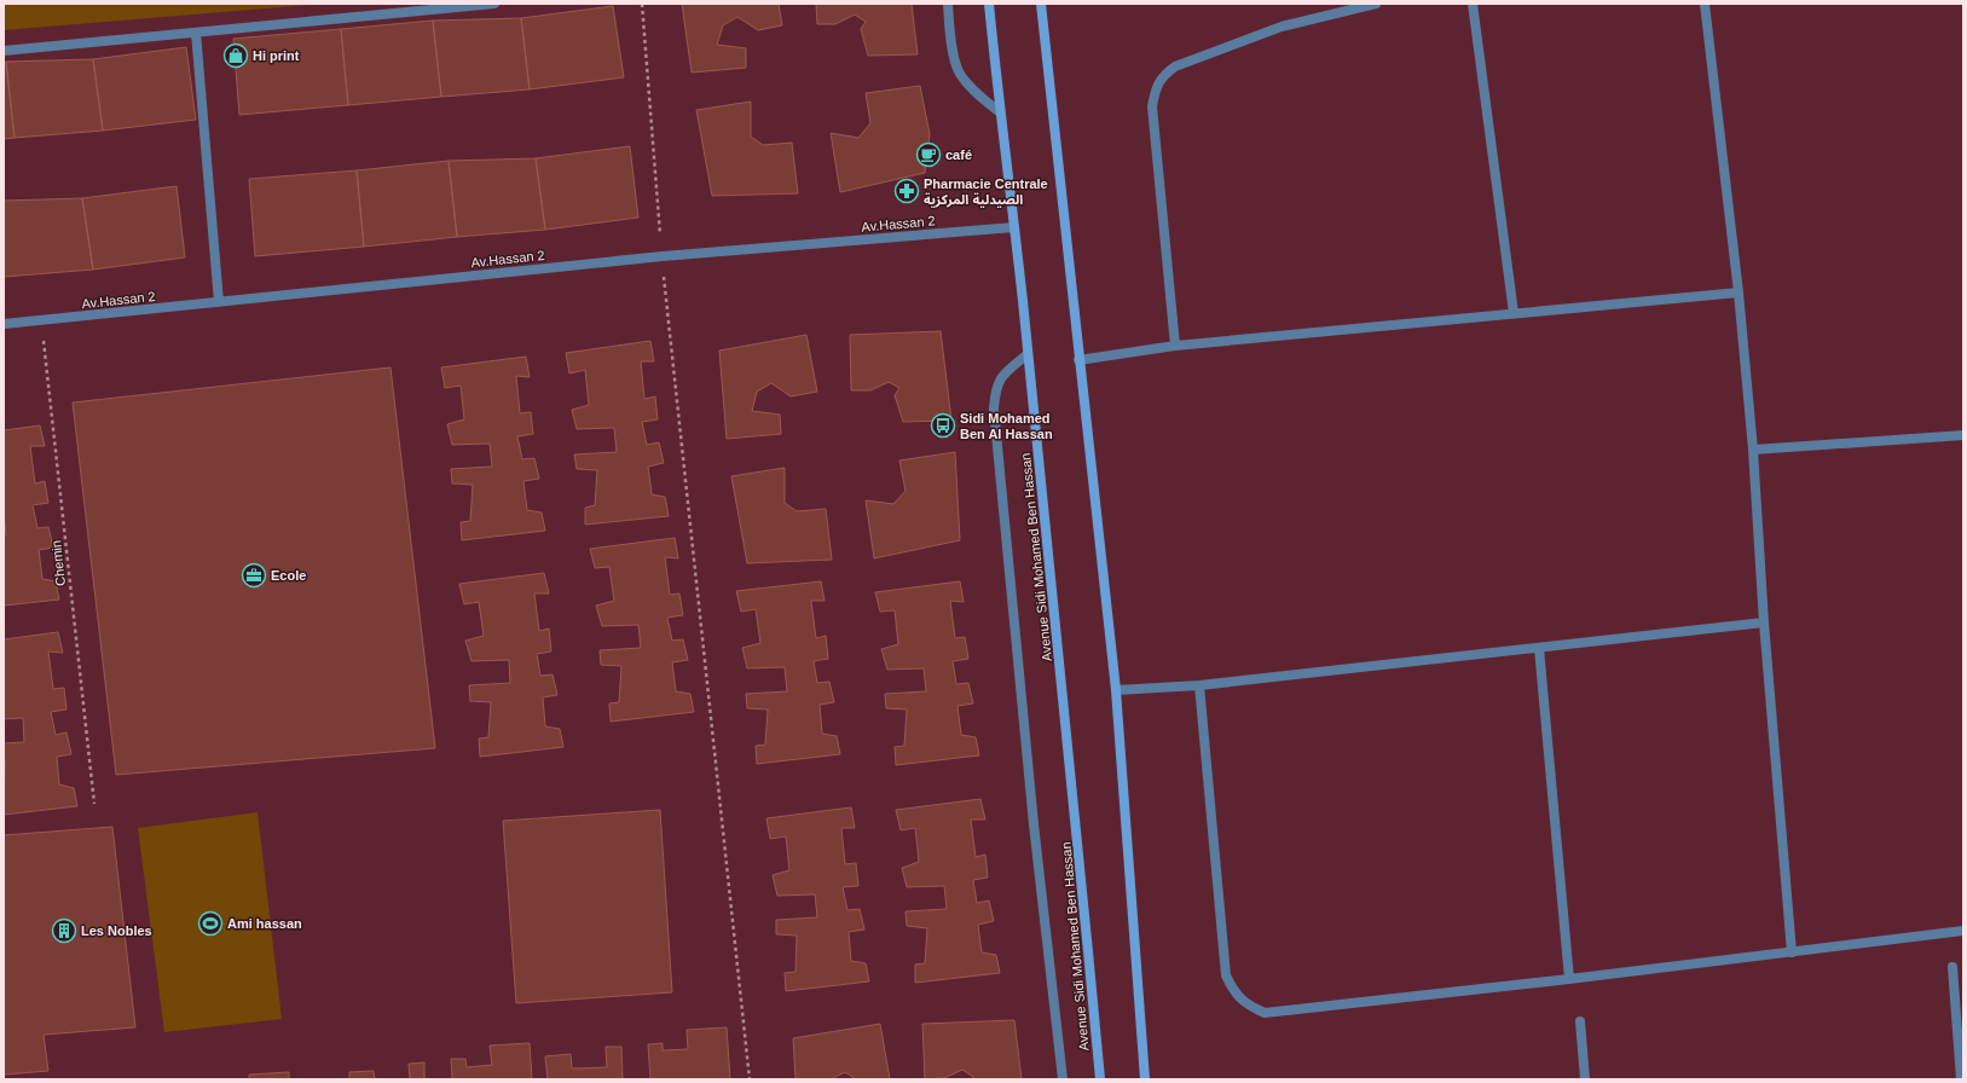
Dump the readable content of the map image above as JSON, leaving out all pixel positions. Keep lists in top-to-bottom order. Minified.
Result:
{"streets":{"street":["Av.Hassan 2","Avenue Sidi Mohamed Ben Hassan"],"path":["Chemin"]},"crossings":[["Av.Hassan 2","Avenue Sidi Mohamed Ben Hassan"],["Av.Hassan 2","Chemin"]],"places":{"shop":["Hi print"],"cafe":["café"],"pharmacy":["Pharmacie Centrale الصيدلية المركزية"],"bus stop":["Sidi Mohamed Ben Al Hassan"],"office":["Ecole"],"sports":["Ami hassan"],"building":["Les Nobles"]}}
